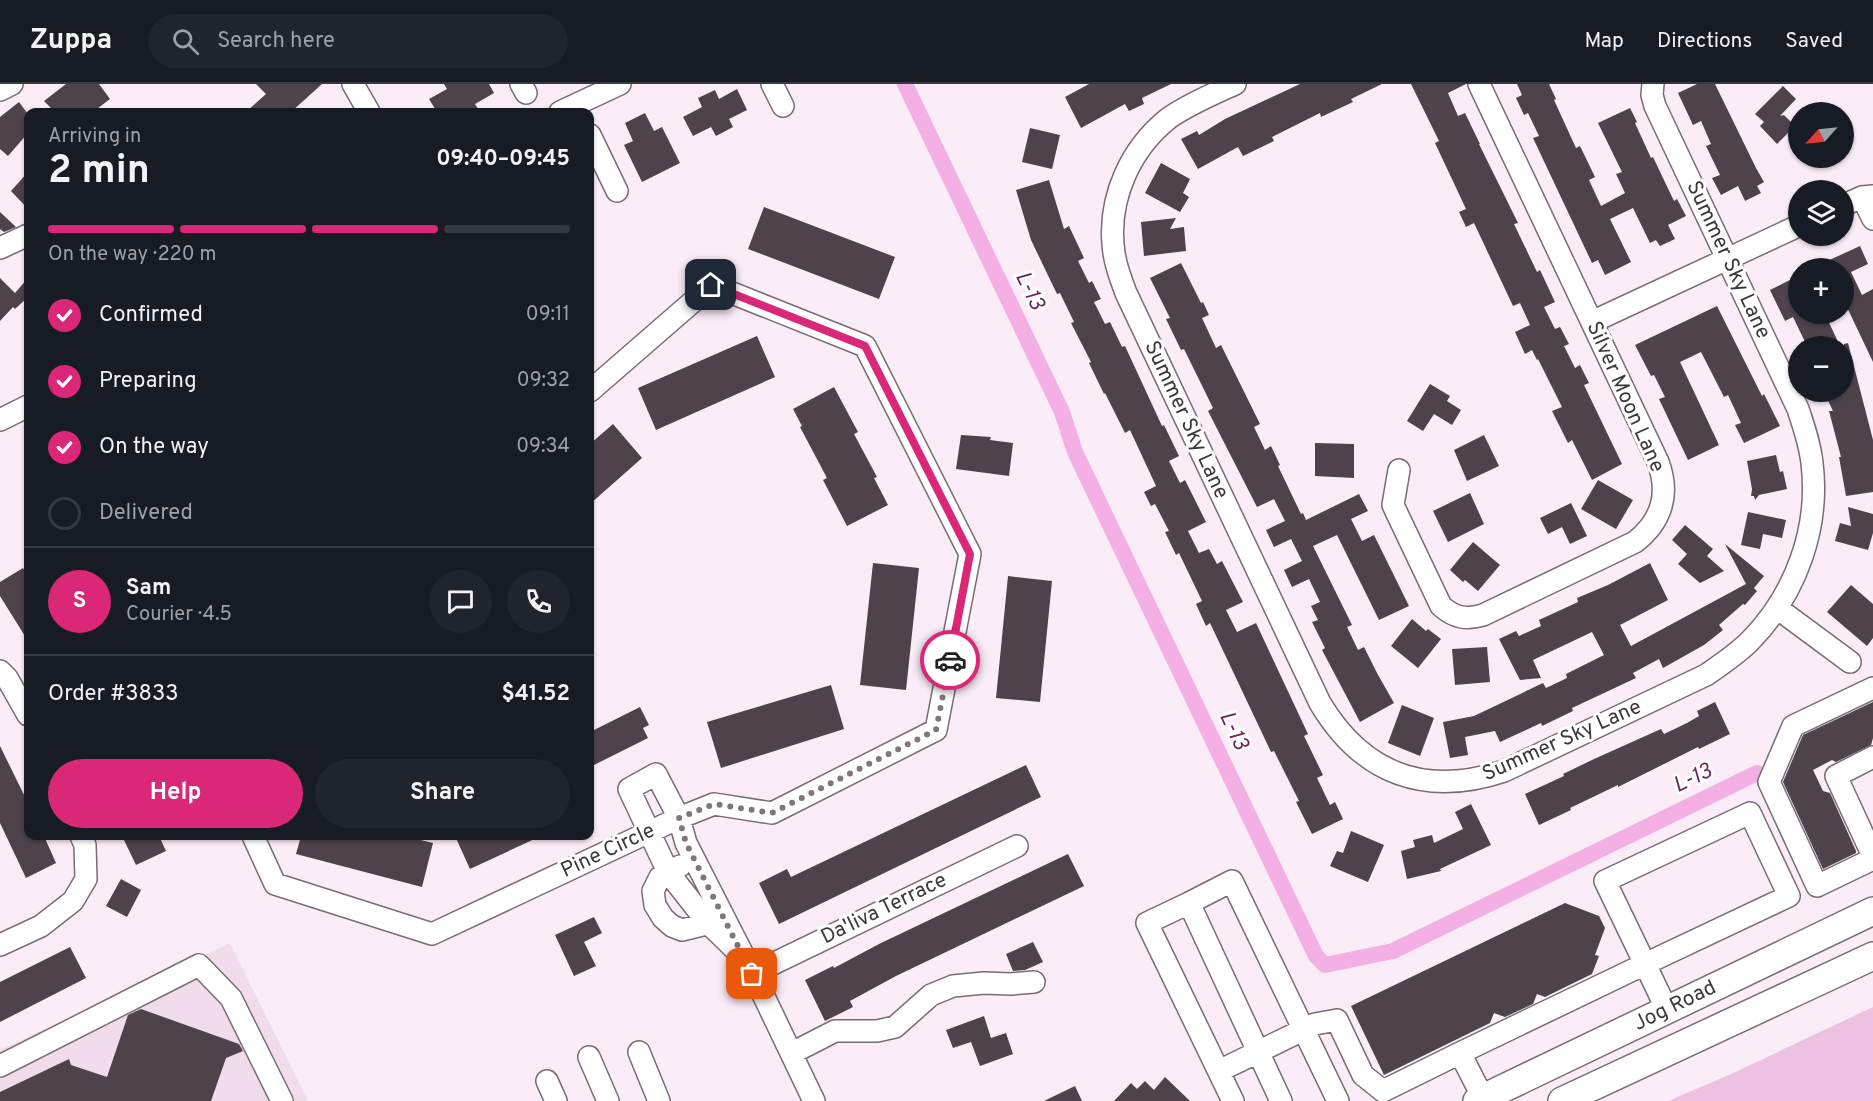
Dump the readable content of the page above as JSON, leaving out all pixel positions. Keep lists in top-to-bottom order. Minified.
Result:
{"streets":{"main road":["Jog Road"],"street":["Summer Sky Lane","Silver Moon Lane","Pine Circle","Da'liva Terrace"]},"water":["L-13"],"north":"bottom left","page":{"header":"Zuppa","search":"Search here","nav":["Map","Directions","Saved"],"map_buttons":["+","−"],"heading":["2 min","Arriving in","09:40–09:45"],"panel":["Sam","Courier · 4.5","Order #3833","$41.52"],"bar":"On the way · 220 m","list":[["Confirmed","09:11"],["Preparing","09:32"],["On the way","09:34"],"Delivered"],"round":"S","buttons":["Help","Share"]}}
